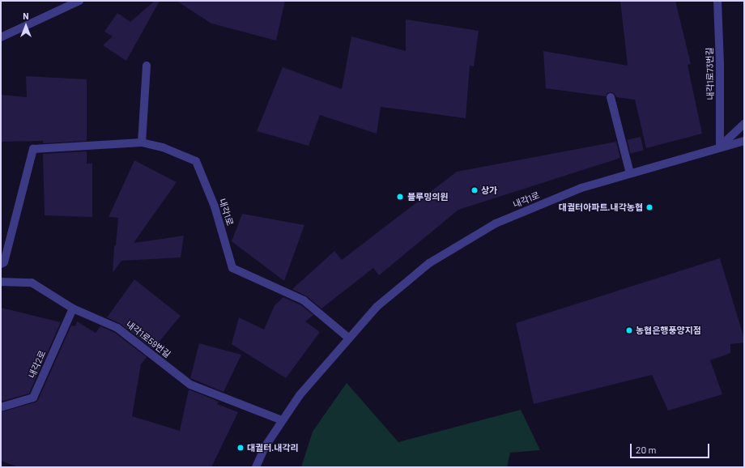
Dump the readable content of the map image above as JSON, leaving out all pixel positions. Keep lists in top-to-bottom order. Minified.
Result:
{"streets":{"street":["내각1로73번길","내각1로","내각1로59번길","내각2로"]},"crossings":[["내각1로73번길","내각1로"],["내각1로","내각1로59번길"],["내각1로59번길","내각2로"]],"places":["상가","블루밍의원","대궐터아파트.내각농협","농협은행풍양지점","대궐터.내각리"],"scale_bar":"20 m","north":"top"}
